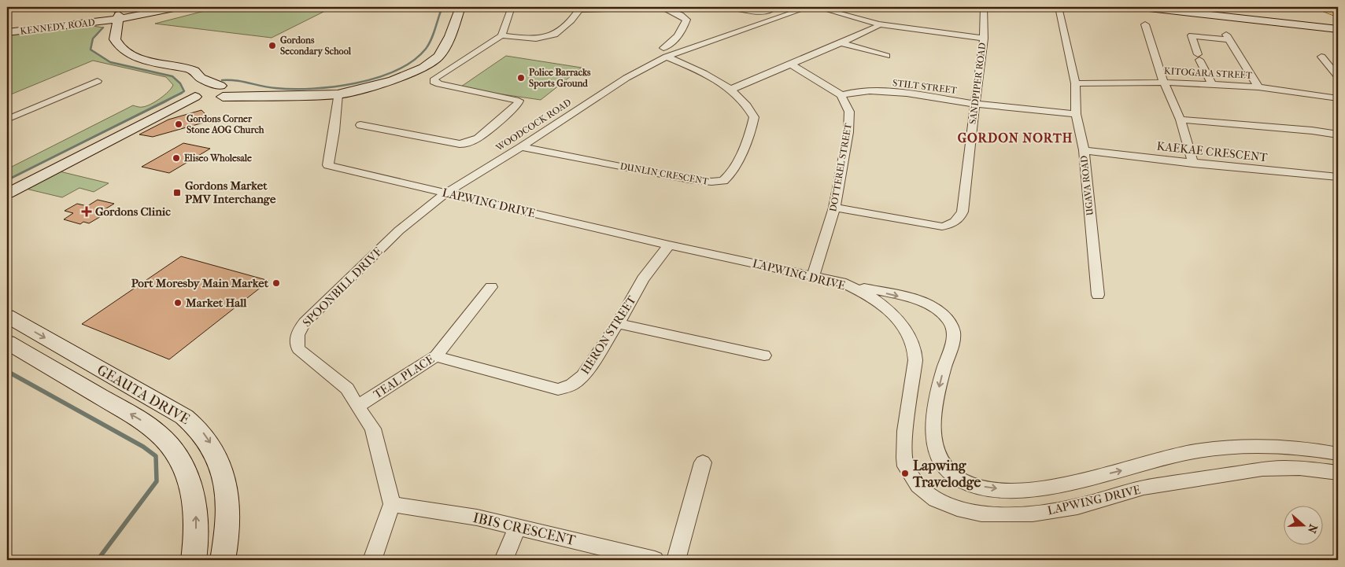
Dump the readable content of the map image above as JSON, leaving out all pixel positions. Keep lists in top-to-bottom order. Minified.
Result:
{"streets":{"main road":["KENNEDY ROAD","GEAUTA DRIVE"],"street":["KITOGARA STREET","SANDPIPER ROAD","STILT STREET","WOODCOCK ROAD","KAEKAE CRESCENT","DOTTEREL STREET","DUNLIN CRESCENT","UGAVA ROAD","LAPWING DRIVE","SPOONBILL DRIVE","HERON STREET","TEAL PLACE","IBIS CRESCENT"]},"crossings":[["KITOGARA STREET","UGAVA ROAD"],["SANDPIPER ROAD","STILT STREET"],["SANDPIPER ROAD","DOTTEREL STREET"],["STILT STREET","DOTTEREL STREET"],["STILT STREET","UGAVA ROAD"],["WOODCOCK ROAD","DUNLIN CRESCENT"],["WOODCOCK ROAD","LAPWING DRIVE"],["WOODCOCK ROAD","SPOONBILL DRIVE"],["KAEKAE CRESCENT","UGAVA ROAD"],["DOTTEREL STREET","LAPWING DRIVE"],["LAPWING DRIVE","SPOONBILL DRIVE"],["LAPWING DRIVE","HERON STREET"],["SPOONBILL DRIVE","TEAL PLACE"],["SPOONBILL DRIVE","IBIS CRESCENT"],["HERON STREET","TEAL PLACE"]],"districts":["GORDON NORTH"],"places":{"other":["Gordons Secondary School","Police Barracks Sports Ground","Gordons Corner Stone AOG Church","Eliseo Wholesale","Port Moresby Main Market","Market Hall","Lapwing Travelodge"],"transit":["Gordons Market PMV Interchange"],"health":["Gordons Clinic"]},"north":"right"}
